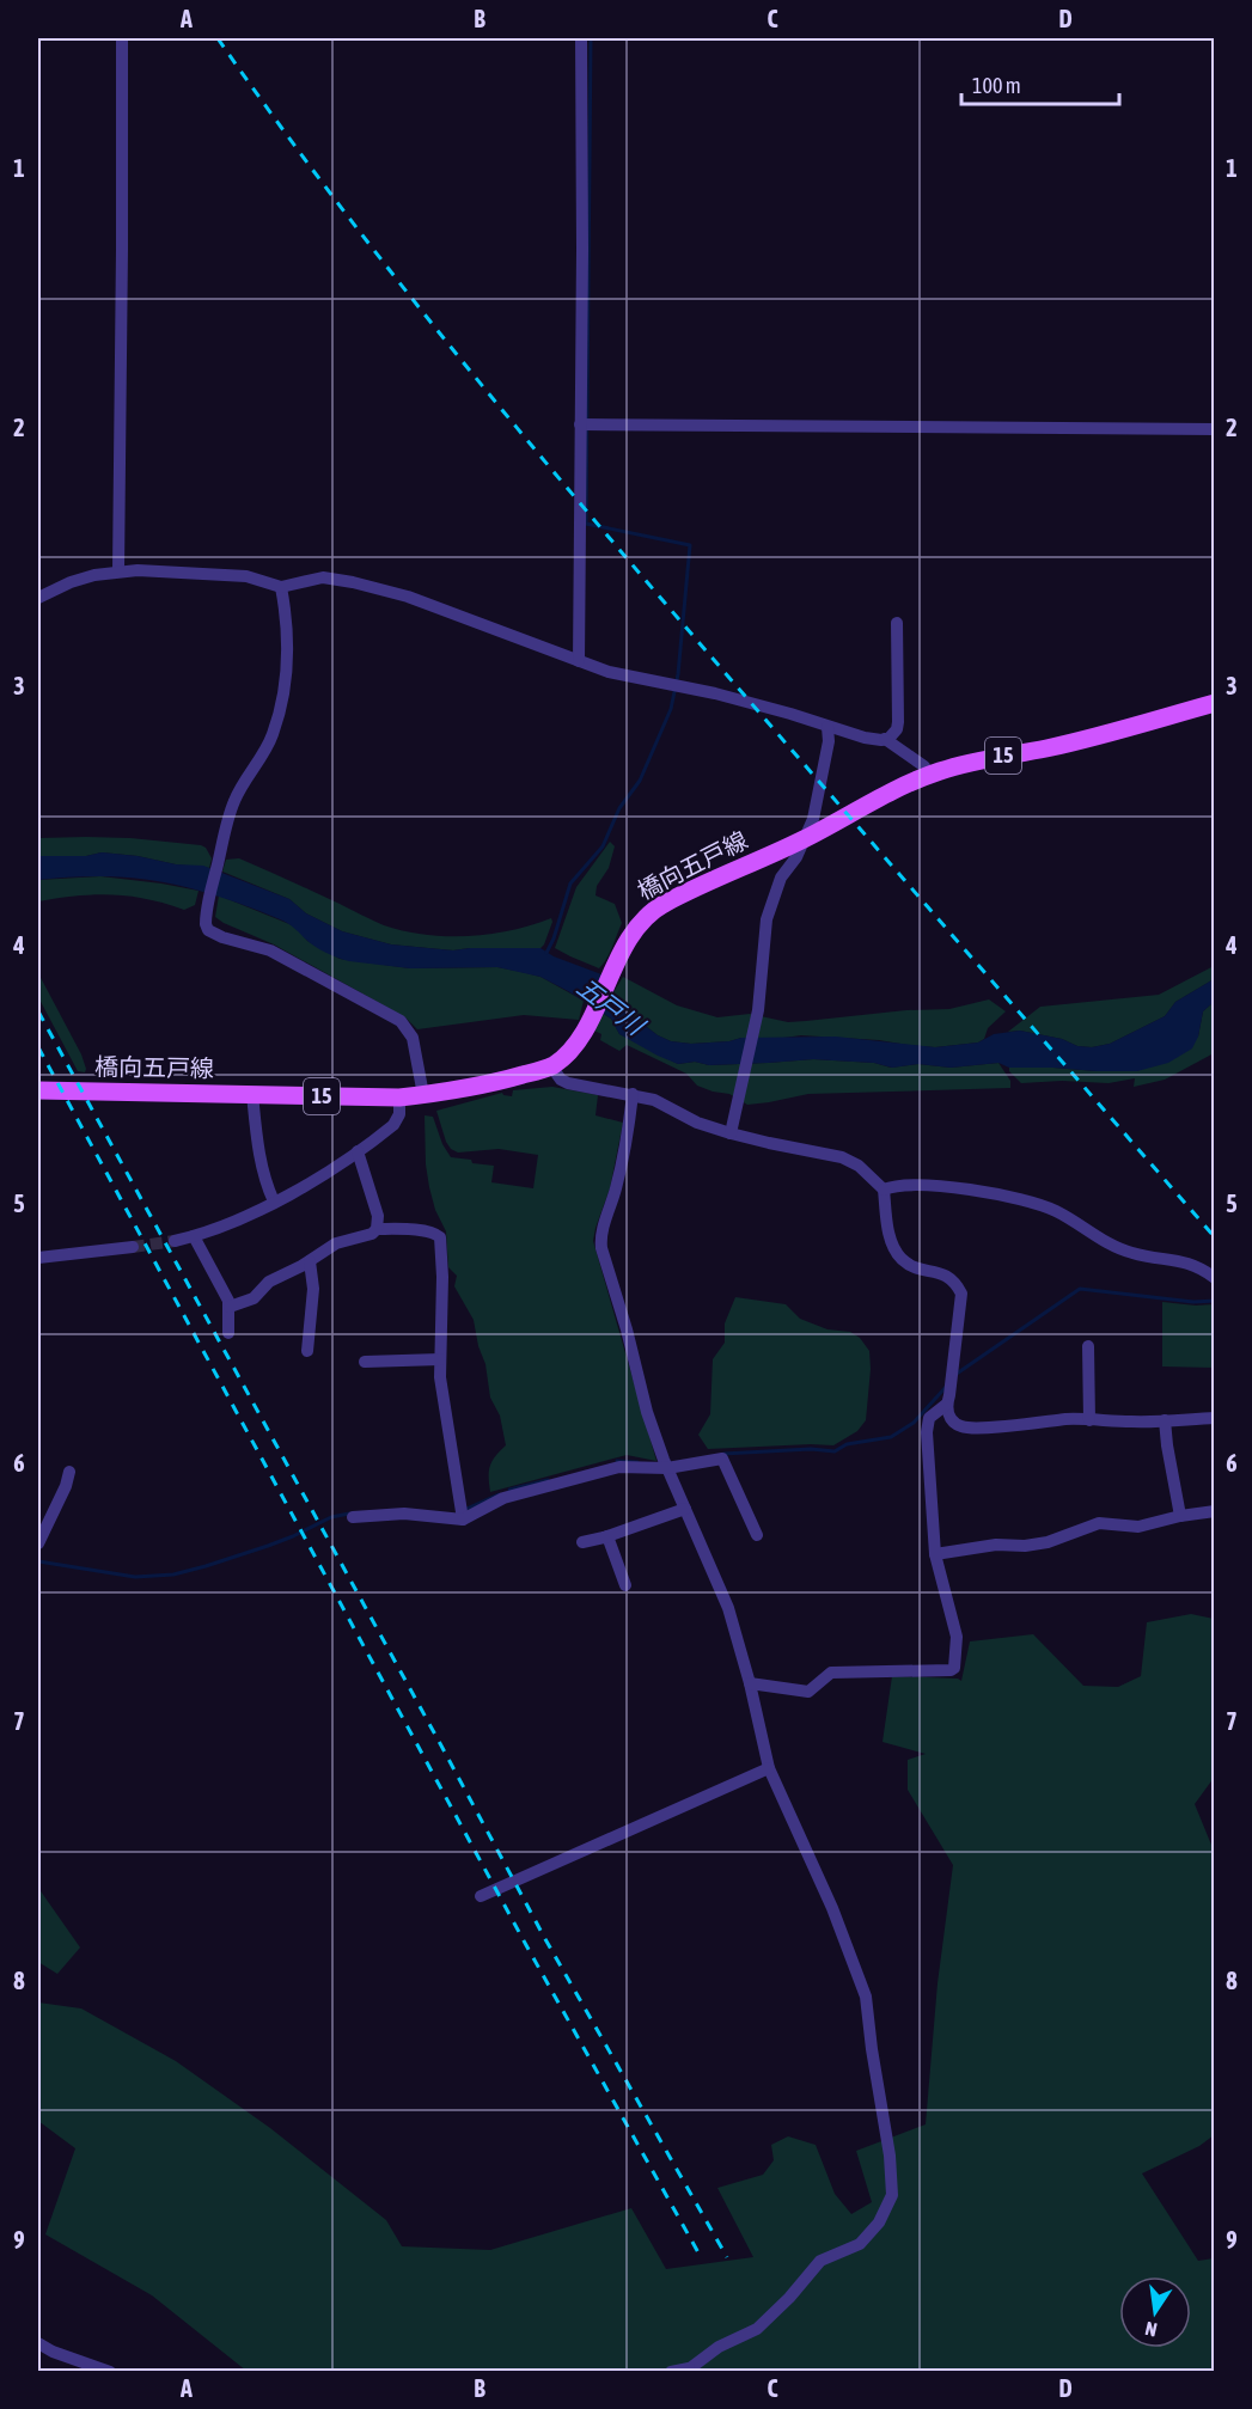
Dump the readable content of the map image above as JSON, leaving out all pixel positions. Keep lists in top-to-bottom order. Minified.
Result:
{"streets":{"main road":["15","橋向五戸線"]},"water":["五戸川"],"scale_bar":"100 m","north":"bottom","grid":{"columns":["A","B","C","D"],"rows":["1","2","3","4","5","6","7","8","9"]}}
